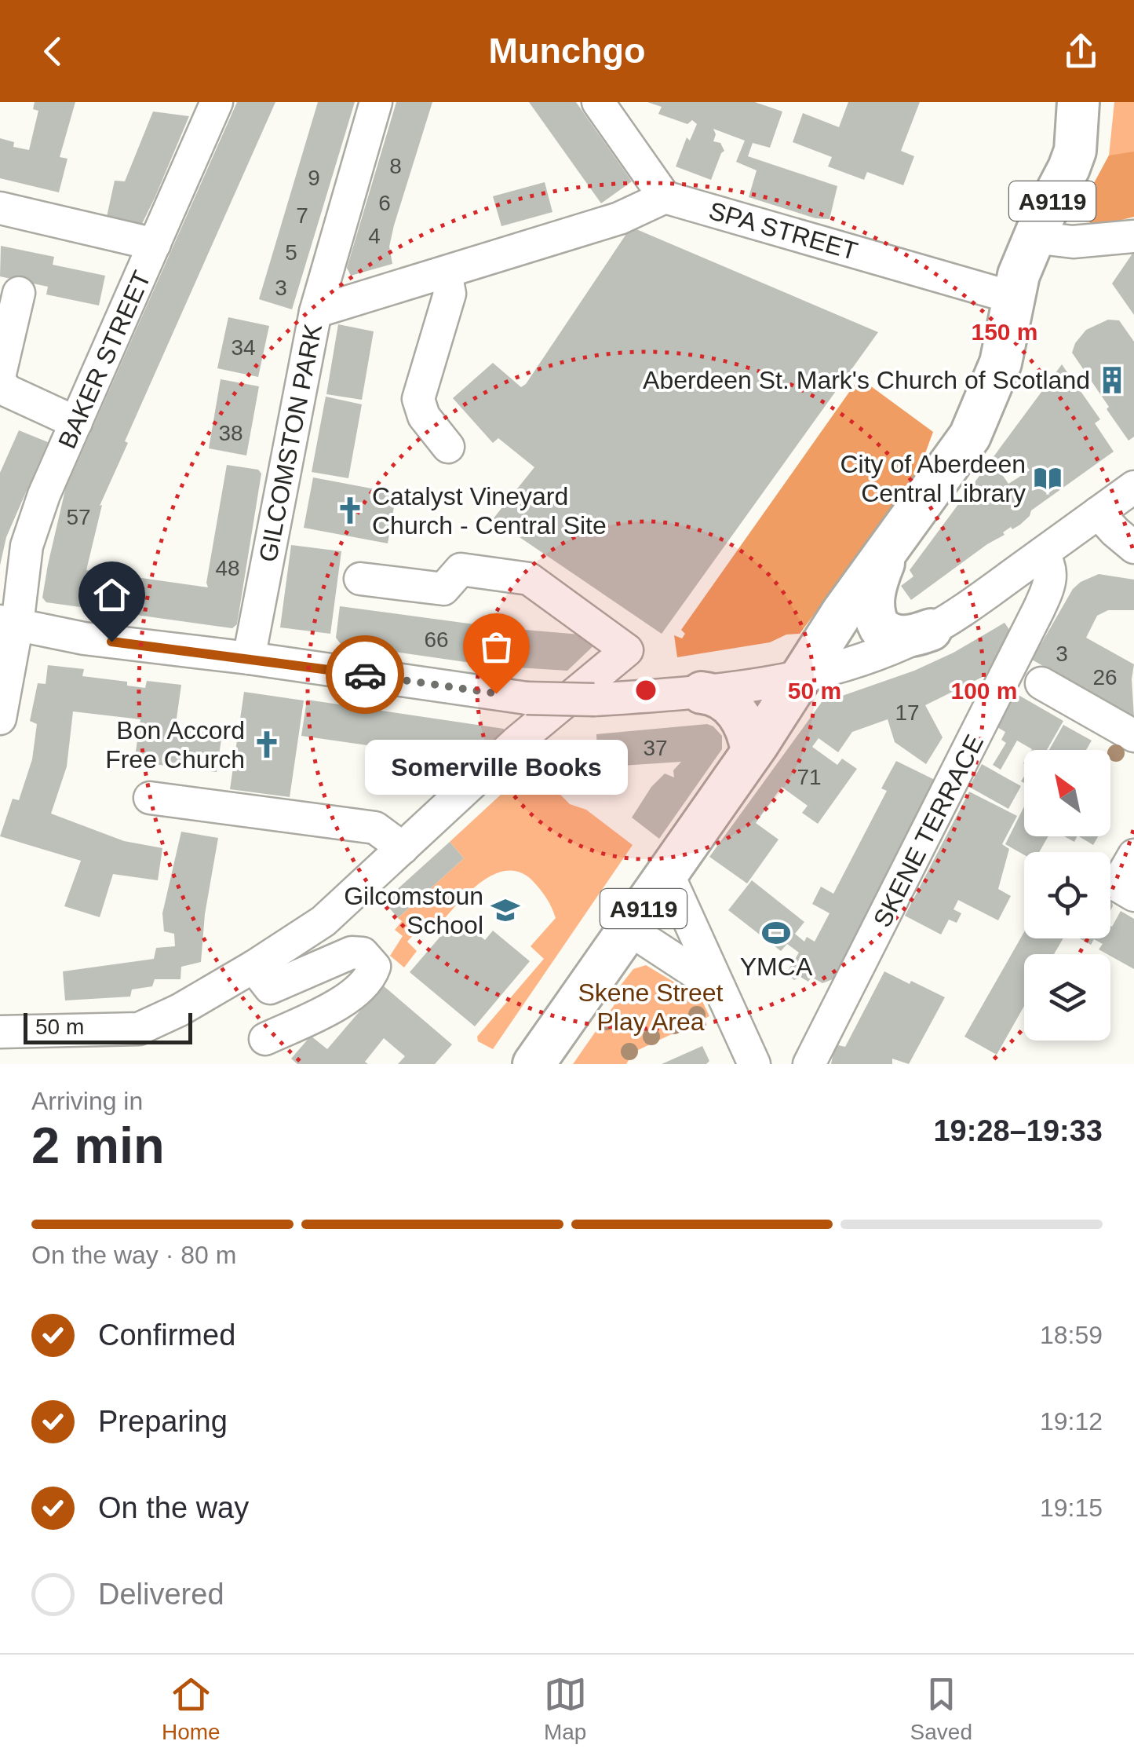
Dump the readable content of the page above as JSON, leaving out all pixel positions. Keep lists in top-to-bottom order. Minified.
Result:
{"streets":{"main road":["A9119"],"street":["SPA STREET","BAKER STREET","GILCOMSTON PARK","SKENE TERRACE"]},"crossings":[["A9119","SPA STREET"],["SPA STREET","GILCOMSTON PARK"]],"parks":["Skene Street Play Area"],"places":{"building":["Aberdeen St. Mark's Church of Scotland"],"library":["City of Aberdeen Central Library"],"church":["Catalyst Vineyard Church - Central Site","Bon Accord Free Church"],"other":["Somerville Books"],"school or university":["Gilcomstoun School"],"sports":["YMCA"]},"house_numbers":["8","9","6","7","4","5","3","34","38","57","48","66","3","26","17","37","71"],"scale_bar":"50 m","north":"top left","page":{"header":"Munchgo","bubble":"Somerville Books","scale":"50 m","heading":["2 min","Arriving in","19:28–19:33"],"bar":"On the way · 80 m","list":[["Confirmed","18:59"],["Preparing","19:12"],["On the way","19:15"],"Delivered"],"tabs":["Home","Map","Saved"]},"rings":["150 m","50 m","100 m"]}
